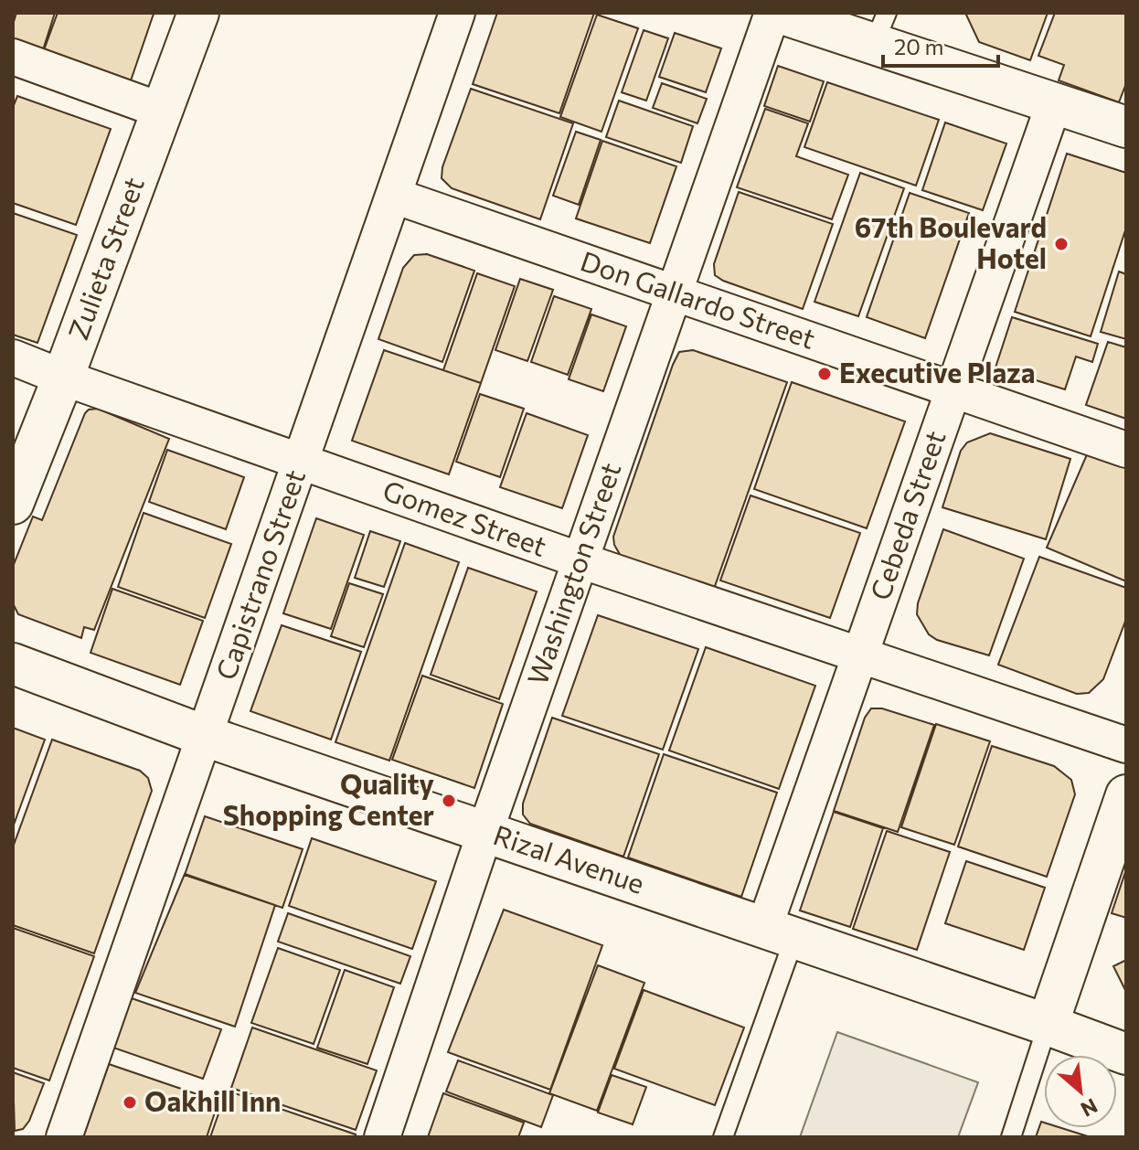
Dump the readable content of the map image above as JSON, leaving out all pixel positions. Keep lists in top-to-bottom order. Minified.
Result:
{"streets":{"street":["Zulieta Street","Don Gallardo Street","Cebeda Street","Gomez Street","Washington Street","Capistrano Street","Rizal Avenue"]},"crossings":[["Zulieta Street","Gomez Street"],["Don Gallardo Street","Cebeda Street"],["Don Gallardo Street","Washington Street"],["Don Gallardo Street","Capistrano Street"],["Cebeda Street","Gomez Street"],["Cebeda Street","Rizal Avenue"],["Gomez Street","Washington Street"],["Gomez Street","Capistrano Street"],["Washington Street","Rizal Avenue"],["Capistrano Street","Rizal Avenue"]],"places":["67th Boulevard Hotel","Executive Plaza","Quality Shopping Center","Oakhill Inn"],"scale_bar":"20 m","north":"bottom right"}
